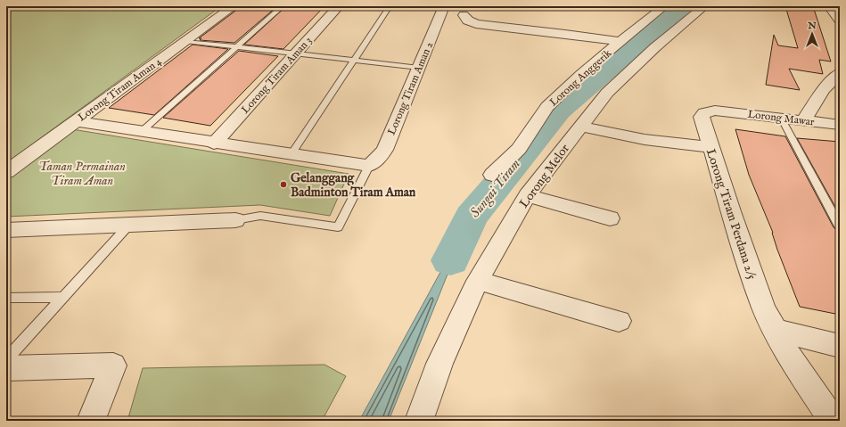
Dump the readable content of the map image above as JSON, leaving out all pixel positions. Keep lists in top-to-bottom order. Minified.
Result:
{"streets":{"street":["Lorong Tiram Aman 3","Lorong Anggerik","Lorong Tiram Aman 2","Lorong Tiram Aman 4","Lorong Mawar","Lorong Melor","Lorong Tiram Perdana 2/5"]},"crossings":[["Lorong Mawar","Lorong Tiram Perdana 2/5"]],"water":["Sungai Tiram"],"parks":["Taman Permainan Tiram Aman"],"places":["Gelanggang Badminton Tiram Aman"],"north":"top"}
